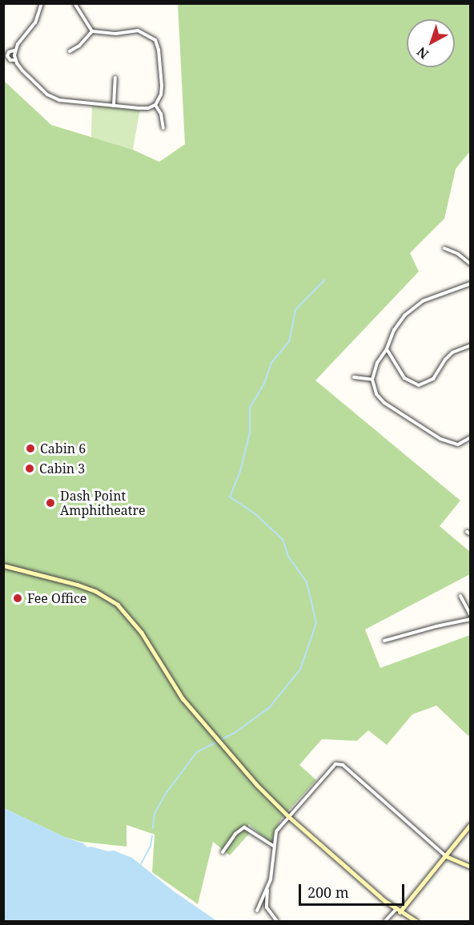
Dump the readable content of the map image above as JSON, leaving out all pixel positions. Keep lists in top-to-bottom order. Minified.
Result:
{"places":["Cabin 6","Cabin 3","Dash Point Amphitheatre","Fee Office"],"scale_bar":"200 m","north":"bottom left"}
